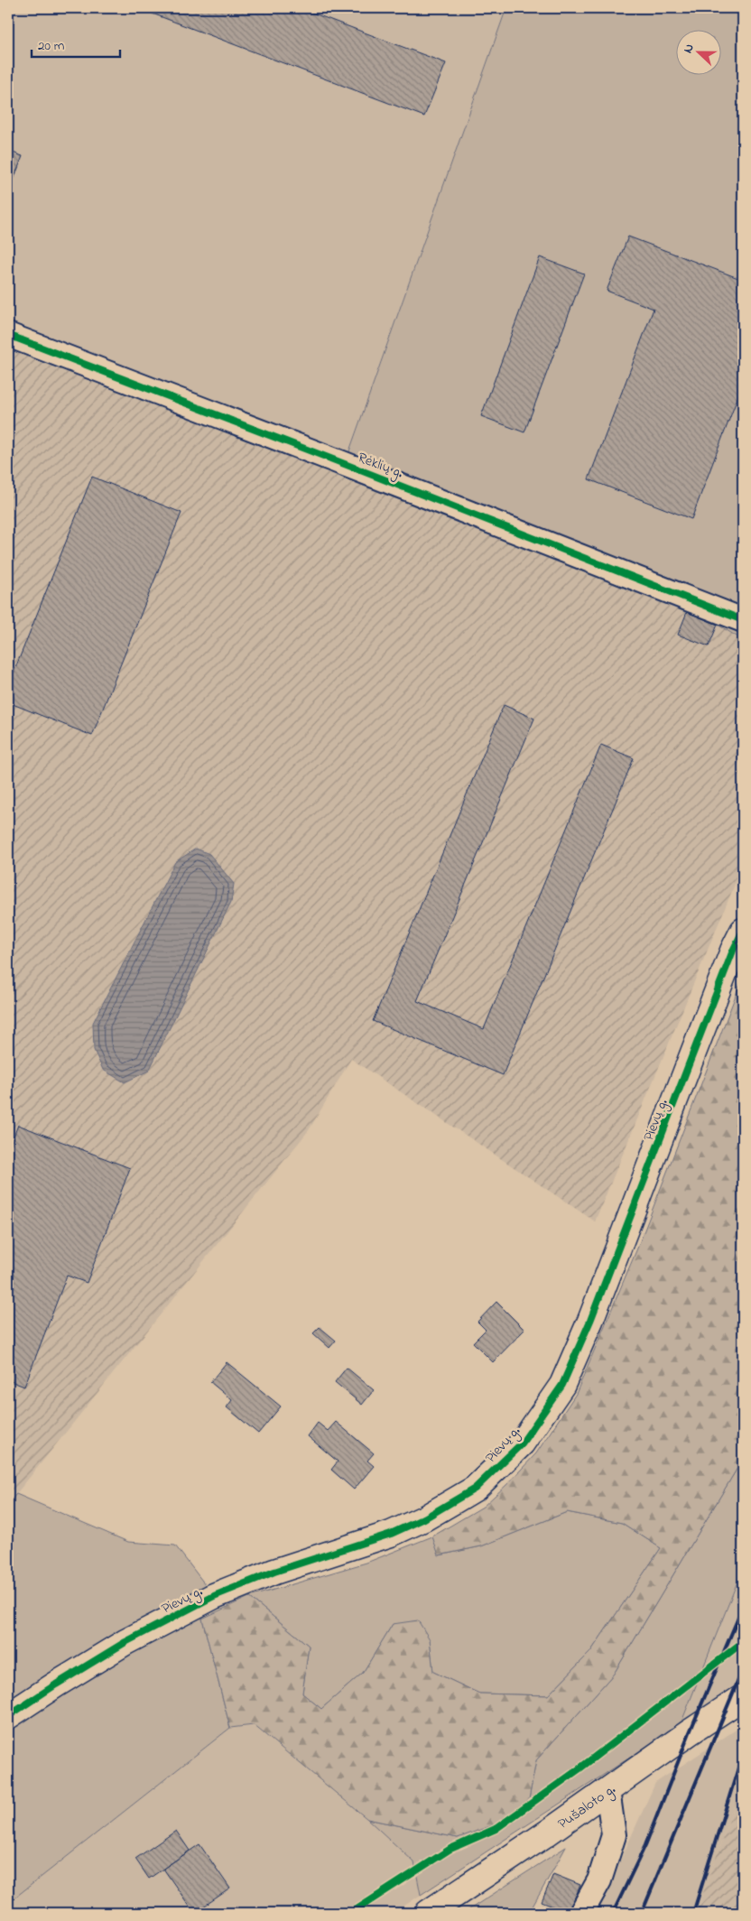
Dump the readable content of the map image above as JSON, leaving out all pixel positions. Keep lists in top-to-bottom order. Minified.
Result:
{"streets":{"street":["Rėklių g.","Pievų g.","Pušaloto g."]},"scale_bar":"20 m","north":"left"}
